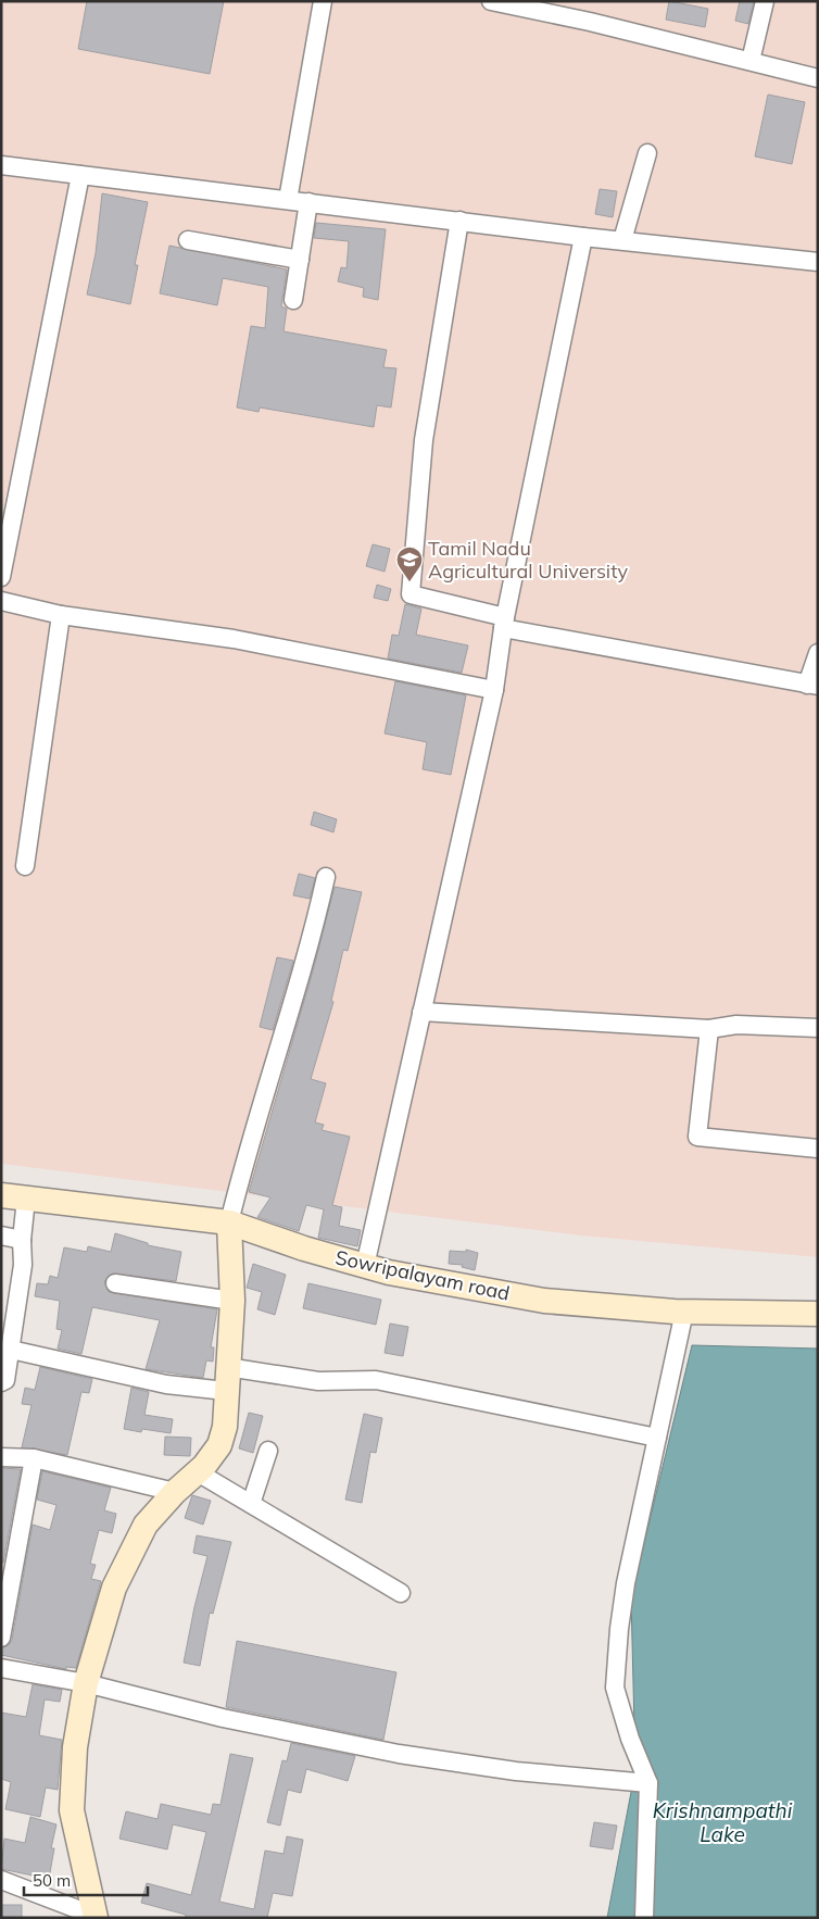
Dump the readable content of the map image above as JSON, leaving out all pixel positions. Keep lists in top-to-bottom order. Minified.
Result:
{"streets":{"street":["Sowripalayam road"]},"water":["Krishnampathi Lake"],"places":{"school or university":["Tamil Nadu Agricultural University"]},"scale_bar":"50 m"}
